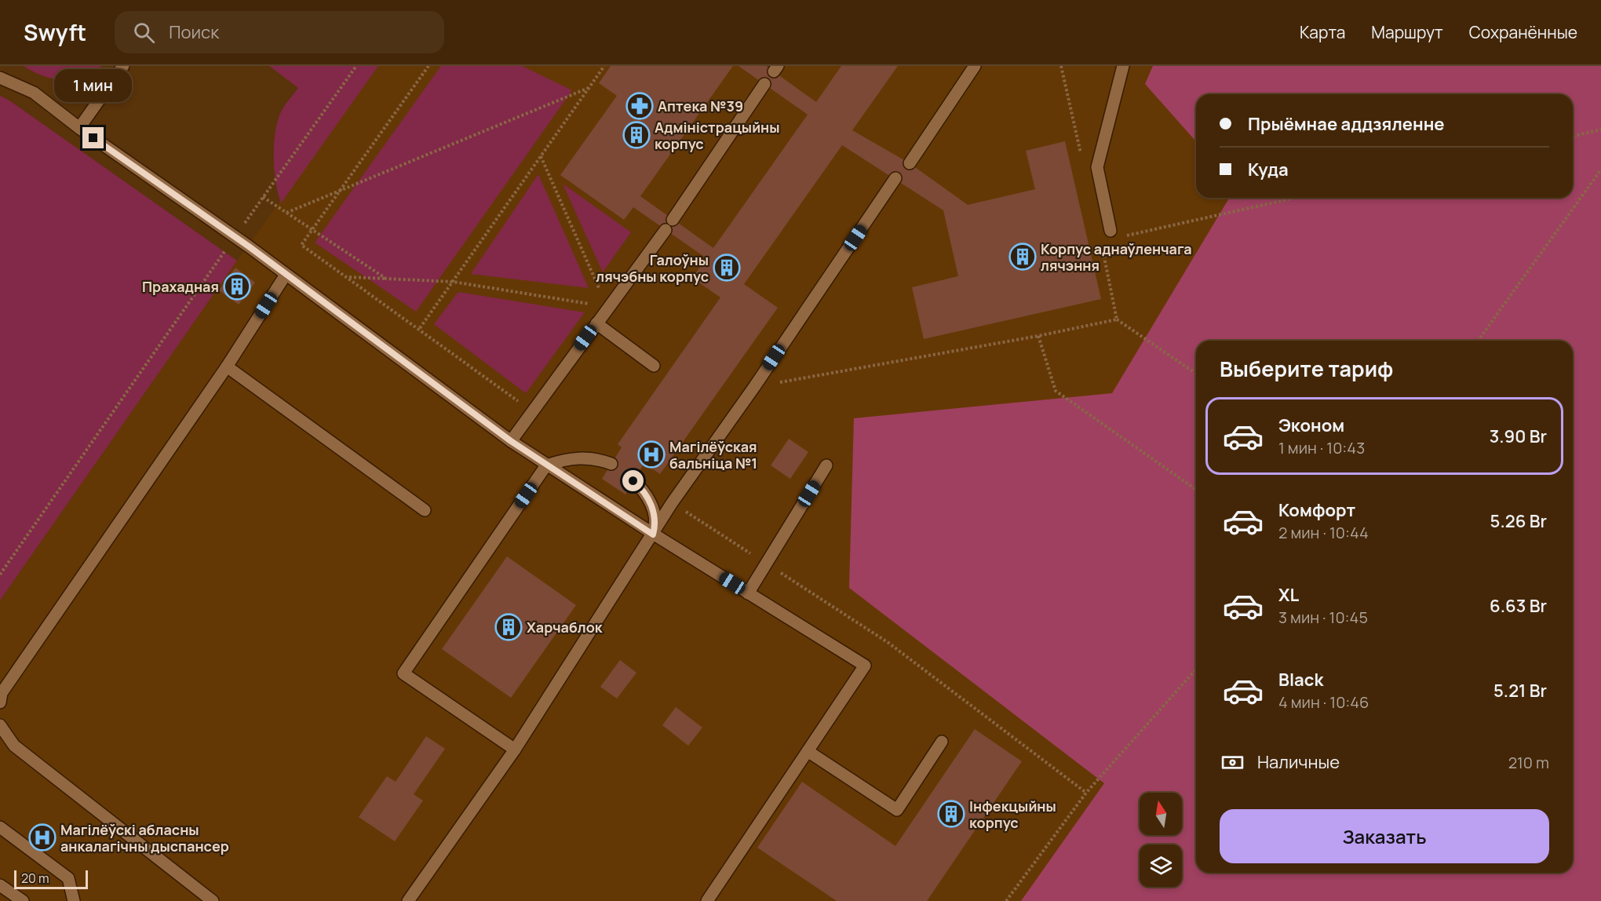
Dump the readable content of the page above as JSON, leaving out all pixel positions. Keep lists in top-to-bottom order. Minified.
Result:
{"places":{"pharmacy":["Аптека №39"],"building":["Адміністрацыйны корпус","Корпус аднаўленчага лячэння","Галоўны лячэбны корпус","Прахадная","Харчаблок","Інфекцыйны корпус"],"hospital":["Магілёўская бальніца №1","Магілёўскі абласны анкалагічны дыспансер"]},"scale_bar":"20 m","north":"top","page":{"header":"Swyft","search":"Поиск","nav":["Карта","Маршрут","Сохранённые"],"bubble":"1 мин","banner":["Прыёмнае аддзяленне","Куда"],"heading":"Выберите тариф","list":[{"name":"Эконом","note":"1 мин · 10:43","value":"3.90 Br"},{"name":"Комфорт","note":"2 мин · 10:44","value":"5.26 Br"},{"name":"XL","note":"3 мин · 10:45","value":"6.63 Br"},{"name":"Black","note":"4 мин · 10:46","value":"5.21 Br"}],"pay":["Наличные","210 m"],"buttons":"Заказать","scale":"20 m"}}
